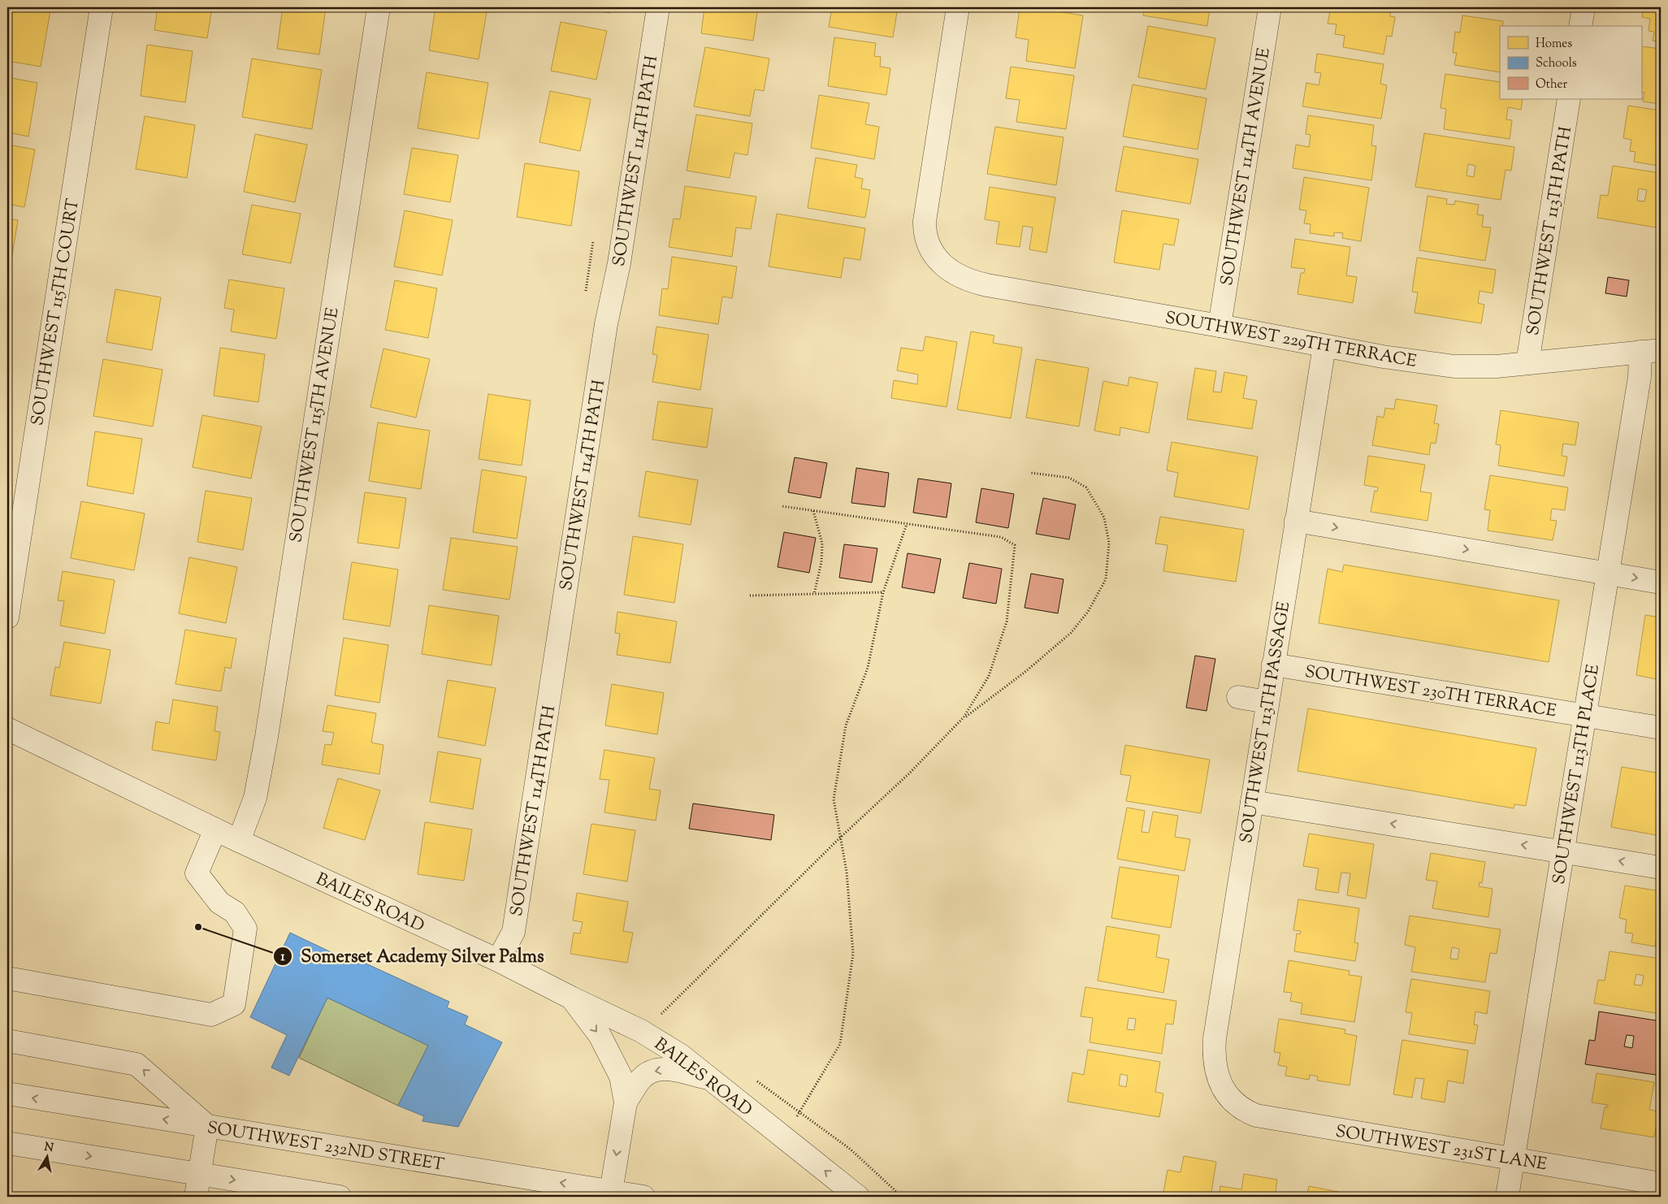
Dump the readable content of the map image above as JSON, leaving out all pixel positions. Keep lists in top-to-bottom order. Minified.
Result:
{"streets":{"street":["SOUTHWEST 114TH PATH","SOUTHWEST 114TH AVENUE","SOUTHWEST 113TH PATH","SOUTHWEST 115TH COURT","SOUTHWEST 229TH TERRACE","SOUTHWEST 115TH AVENUE","SOUTHWEST 230TH TERRACE","SOUTHWEST 113TH PASSAGE","SOUTHWEST 113TH PLACE","BAILES ROAD","SOUTHWEST 232ND STREET","SOUTHWEST 231ST LANE"]},"crossings":[["SOUTHWEST 114TH PATH","BAILES ROAD"],["SOUTHWEST 114TH AVENUE","SOUTHWEST 229TH TERRACE"],["SOUTHWEST 113TH PATH","SOUTHWEST 229TH TERRACE"],["SOUTHWEST 229TH TERRACE","SOUTHWEST 113TH PASSAGE"],["SOUTHWEST 229TH TERRACE","SOUTHWEST 113TH PLACE"],["SOUTHWEST 115TH AVENUE","BAILES ROAD"],["SOUTHWEST 230TH TERRACE","SOUTHWEST 113TH PASSAGE"],["SOUTHWEST 230TH TERRACE","SOUTHWEST 113TH PLACE"],["SOUTHWEST 113TH PASSAGE","SOUTHWEST 231ST LANE"],["SOUTHWEST 113TH PLACE","SOUTHWEST 231ST LANE"]],"places":["Somerset Academy Silver Palms"],"legend":["Homes","Schools","Other"],"north":"top"}
